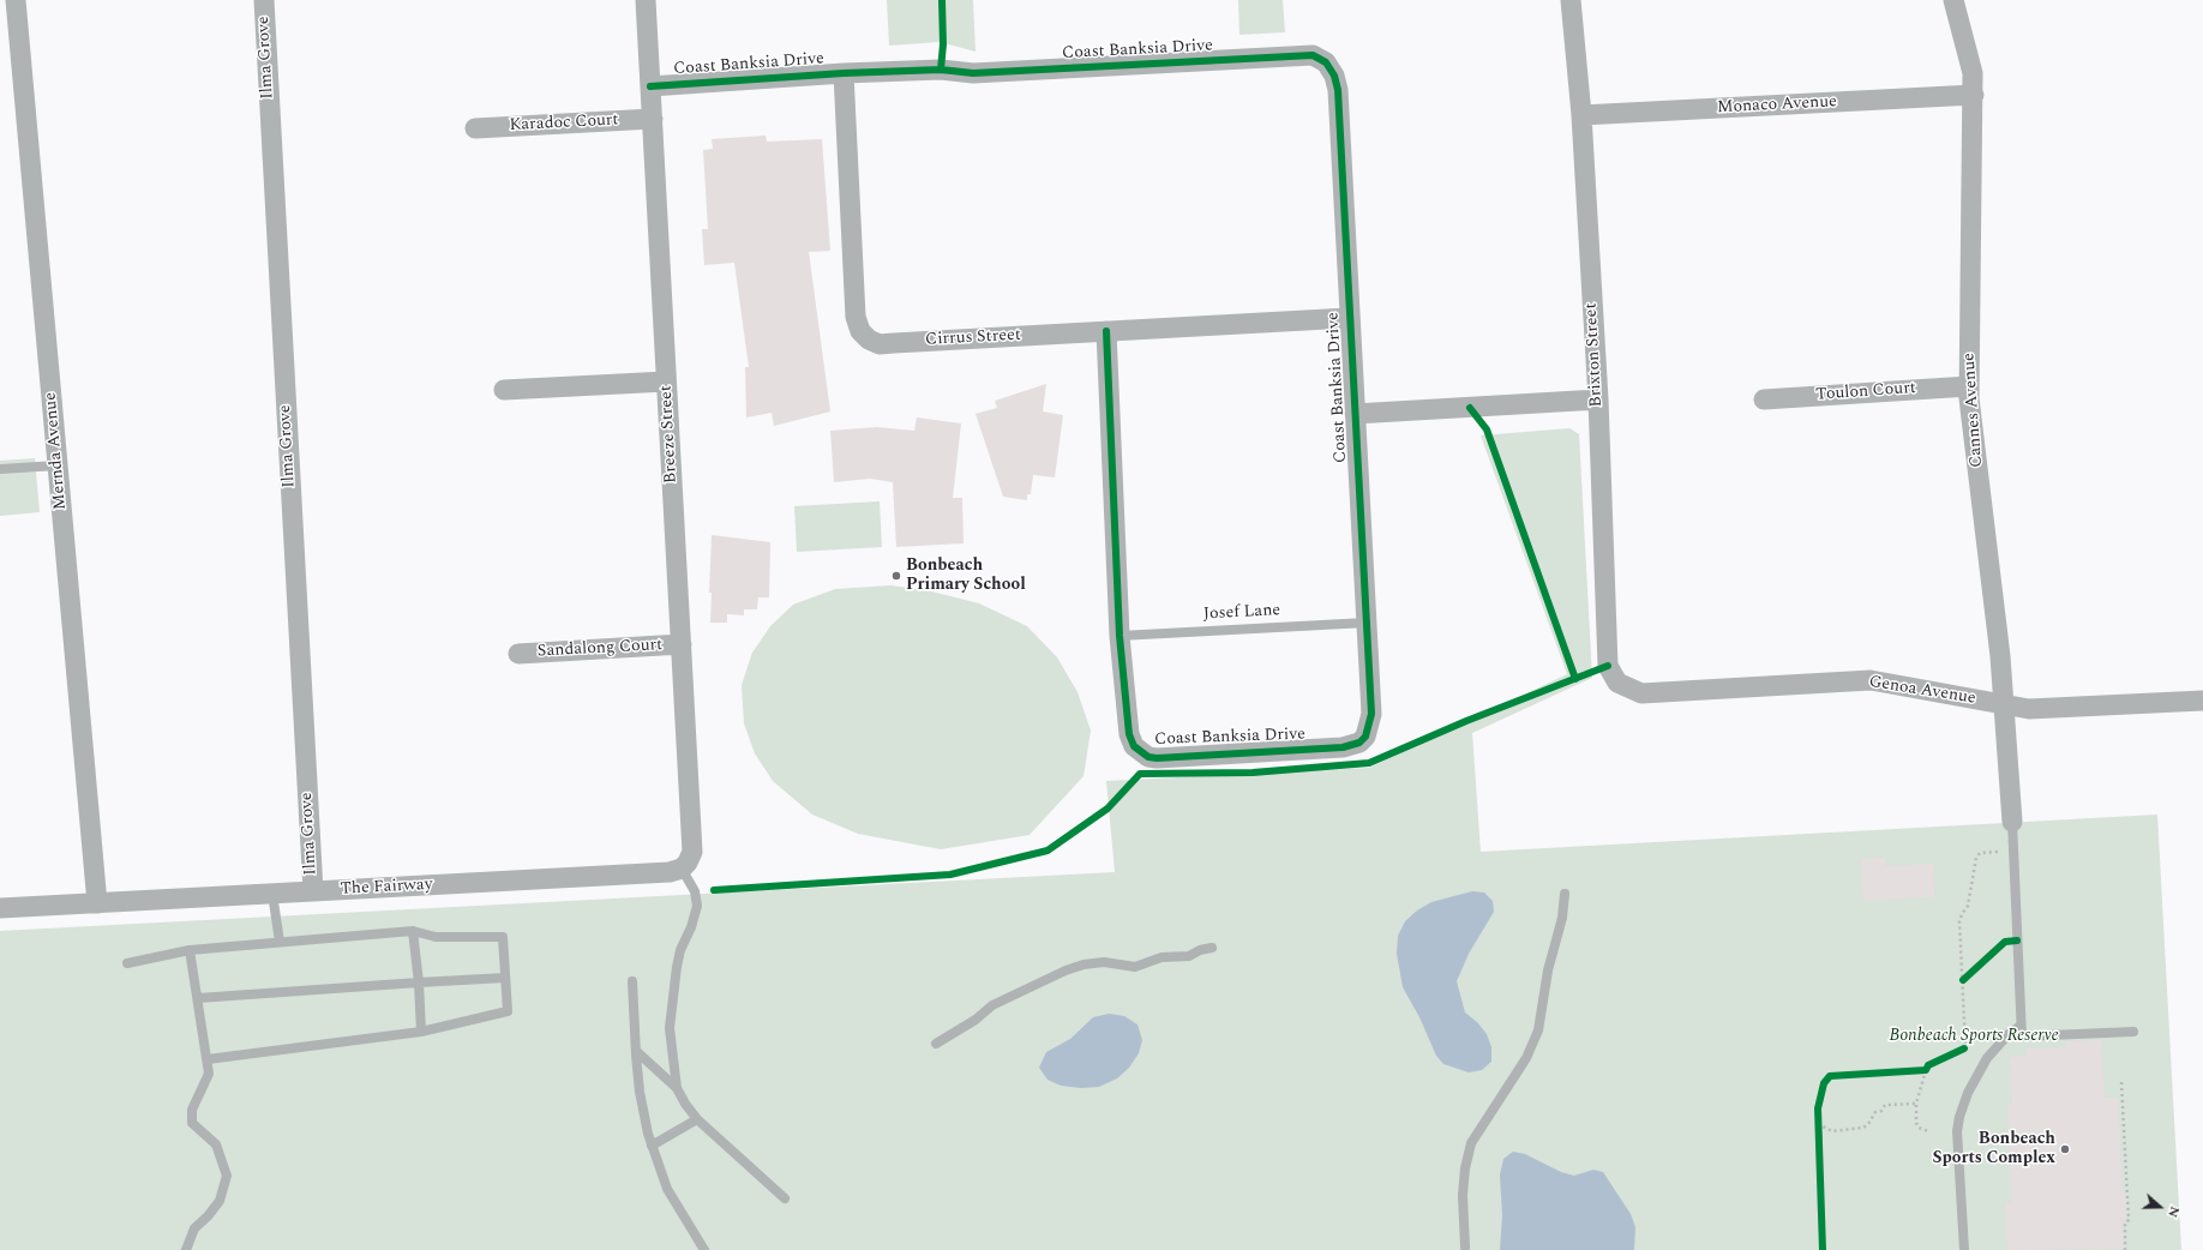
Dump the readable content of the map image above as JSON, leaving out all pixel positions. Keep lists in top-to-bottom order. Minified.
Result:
{"streets":{"street":["Coast Banksia Drive","Ilma Grove","Monaco Avenue","Karadoc Court","Cirrus Street","Brixton Street","Toulon Court","Cannes Avenue","Breeze Street","Mernda Avenue","Sandalong Court","Genoa Avenue","The Fairway"],"lane":["Josef Lane"]},"crossings":[["Coast Banksia Drive","Cirrus Street"],["Coast Banksia Drive","Breeze Street"],["Coast Banksia Drive","Josef Lane"],["Ilma Grove","The Fairway"],["Monaco Avenue","Brixton Street"],["Monaco Avenue","Cannes Avenue"],["Karadoc Court","Breeze Street"],["Brixton Street","Genoa Avenue"],["Toulon Court","Cannes Avenue"],["Cannes Avenue","Genoa Avenue"],["Breeze Street","Sandalong Court"],["Breeze Street","The Fairway"],["Mernda Avenue","The Fairway"]],"parks":["Bonbeach Sports Reserve"],"places":["Bonbeach Primary School","Bonbeach Sports Complex"],"north":"right"}
